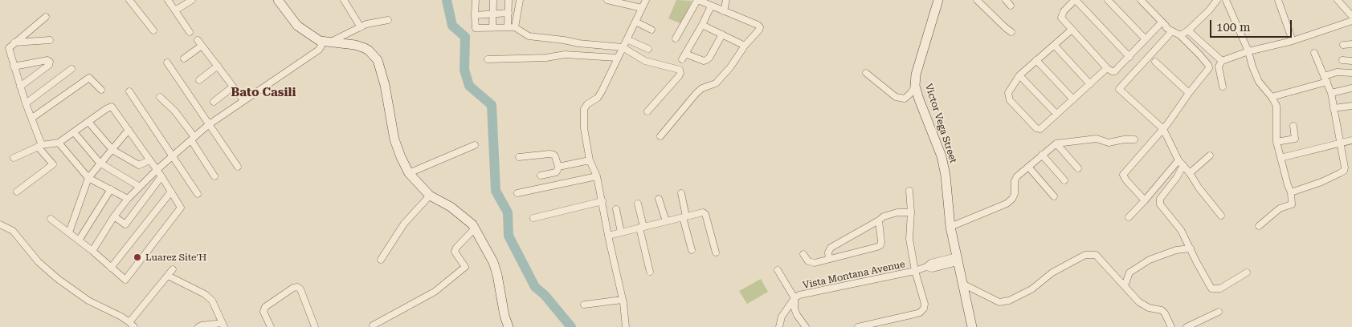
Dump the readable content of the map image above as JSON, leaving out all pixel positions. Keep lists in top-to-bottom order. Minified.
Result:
{"streets":{"street":["Victor Vega Street","Vista Montana Avenue"]},"crossings":[["Victor Vega Street","Vista Montana Avenue"]],"districts":["Bato Casili"],"places":["Luarez Site'H"],"scale_bar":"100 m"}
